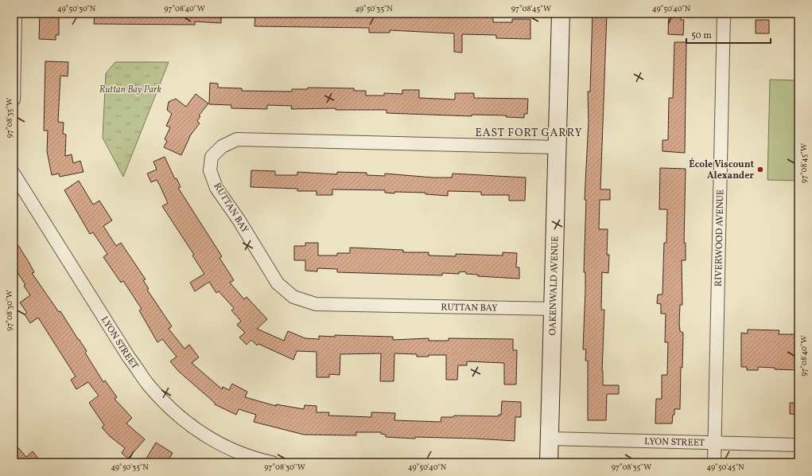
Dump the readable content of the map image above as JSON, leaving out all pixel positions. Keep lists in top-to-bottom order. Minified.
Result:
{"streets":{"street":["RUTTAN BAY","RIVERWOOD AVENUE","OAKENWALD AVENUE","LYON STREET"]},"crossings":[["RUTTAN BAY","OAKENWALD AVENUE"],["RIVERWOOD AVENUE","LYON STREET"],["OAKENWALD AVENUE","LYON STREET"]],"districts":["EAST FORT GARRY"],"parks":["Ruttan Bay Park"],"places":["École Viscount Alexander"],"scale_bar":"50 m","coordinates":["49°50'30\"N","97°08'40\"W","49°50'35\"N","97°08'45\"W","49°50'40\"N","97°08'35\"W","97°08'30\"W","49°50'45\"N"]}
